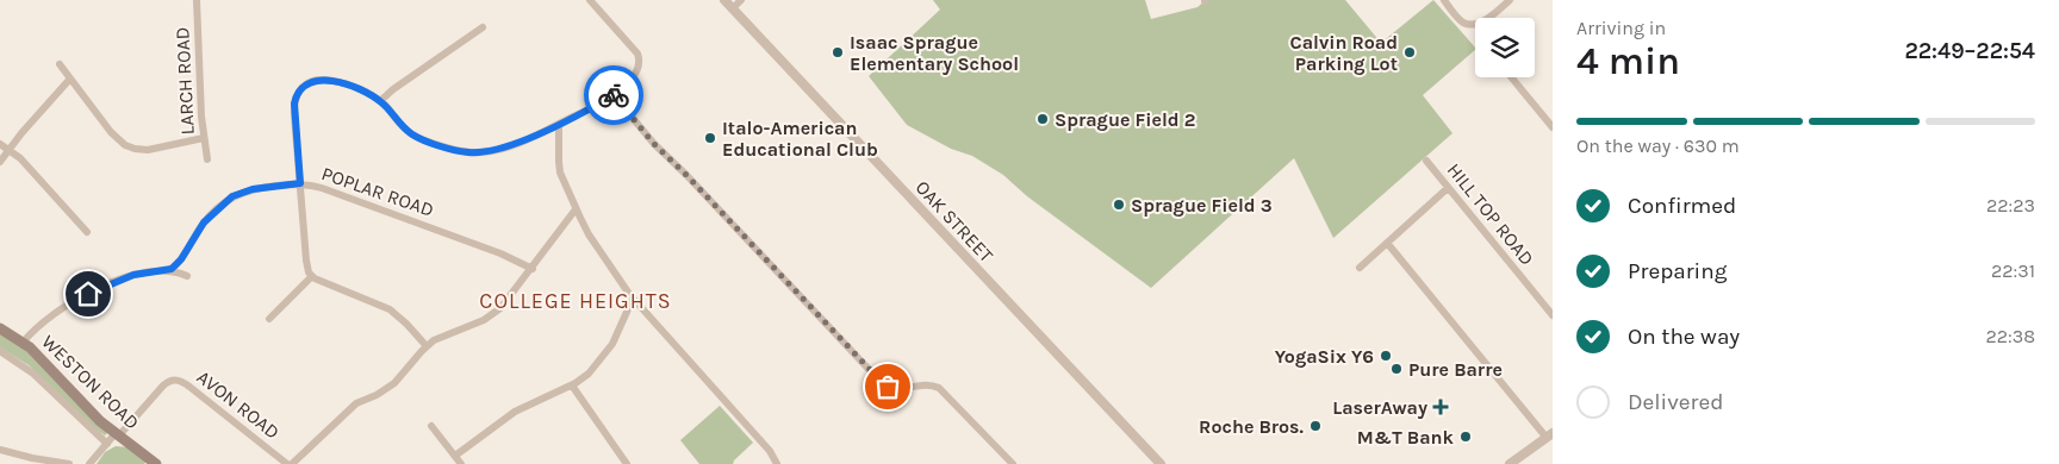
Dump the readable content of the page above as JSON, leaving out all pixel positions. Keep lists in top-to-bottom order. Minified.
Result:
{"streets":{"main road":["WESTON ROAD"],"street":["LARCH ROAD","POPLAR ROAD","HILL TOP ROAD","OAK STREET","AVON ROAD"]},"crossings":[["WESTON ROAD","AVON ROAD"]],"districts":["COLLEGE HEIGHTS"],"places":{"other":["Isaac Sprague Elementary School","Calvin Road Parking Lot","Sprague Field 2","Italo-American Educational Club","Sprague Field 3","YogaSix Y6","Pure Barre","Roche Bros.","M&T Bank"],"health":["LaserAway"]},"page":{"heading":["4 min","Arriving in","22:49–22:54"],"bar":"On the way · 630 m","list":[["Confirmed","22:23"],["Preparing","22:31"],["On the way","22:38"],"Delivered"]}}
